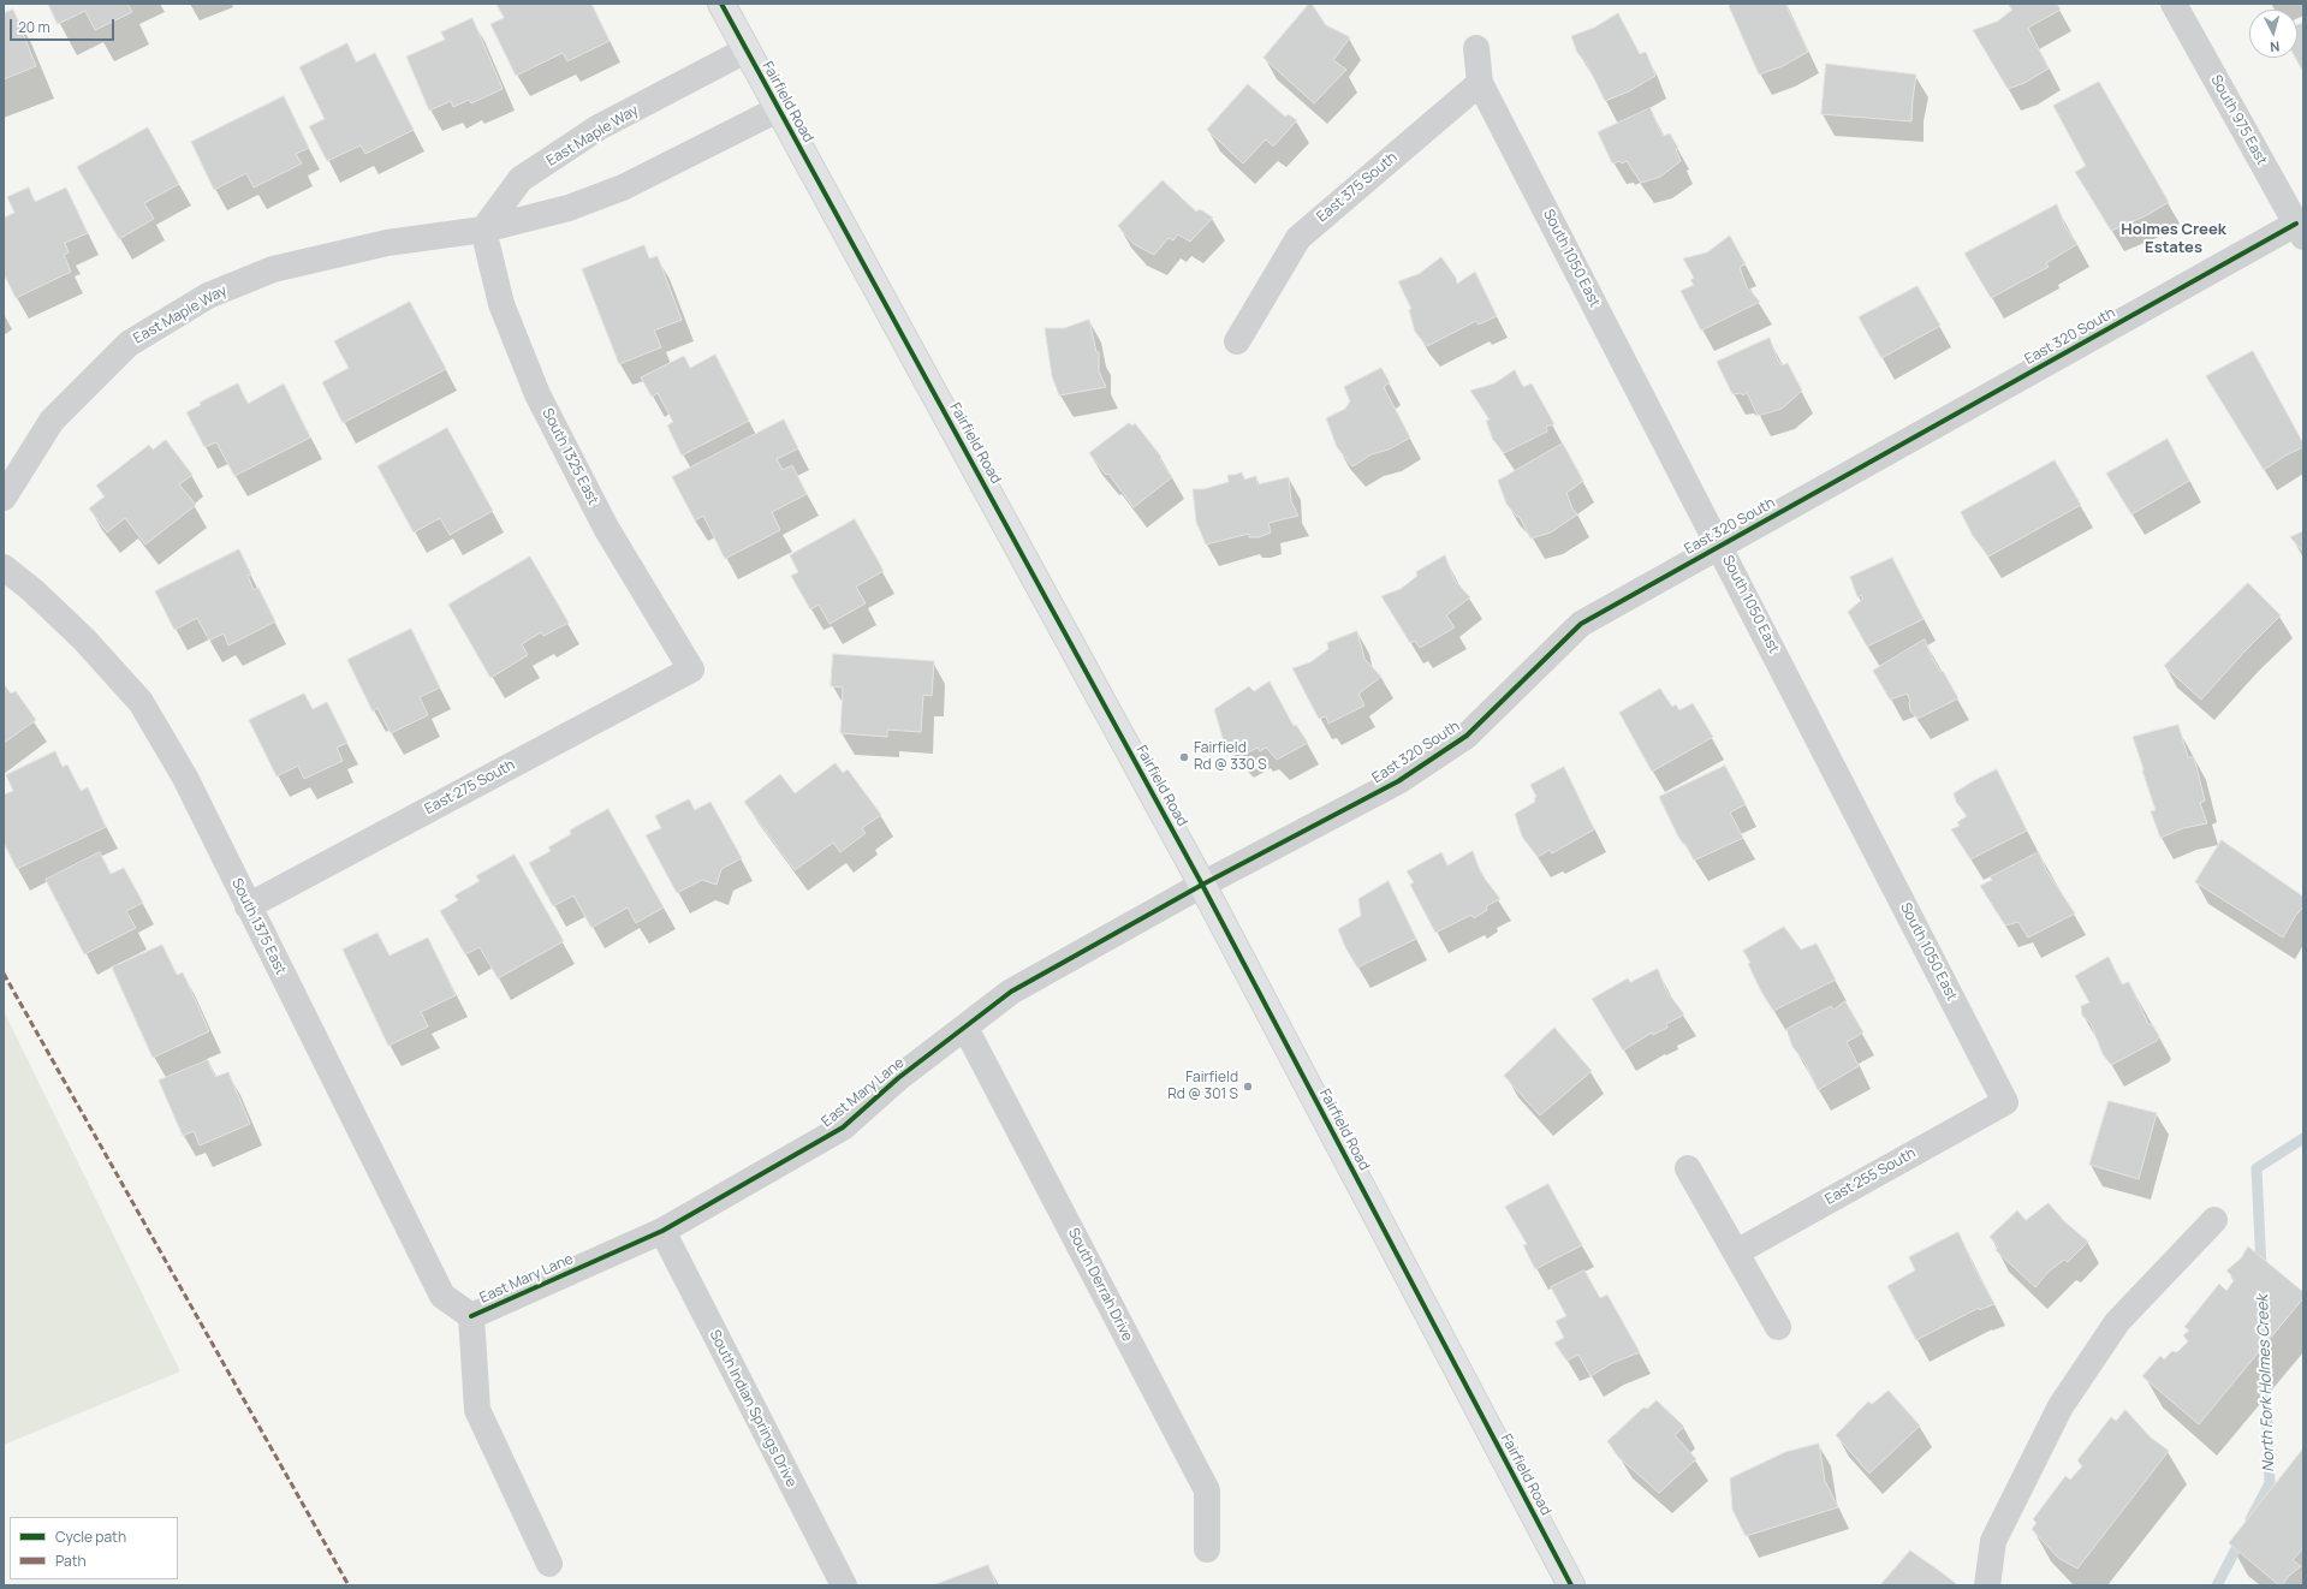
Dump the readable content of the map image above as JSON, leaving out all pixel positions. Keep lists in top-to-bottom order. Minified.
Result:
{"streets":{"street":["Fairfield Road","South 975 East","East Maple Way","East 375 South","South 1050 East","East 320 South","South 1325 East","East 275 South","South 1375 East","East Mary Lane","East 255 South","South Derrah Drive","South Indian Springs Drive"]},"crossings":[["Fairfield Road","East Maple Way"],["Fairfield Road","East 320 South"],["Fairfield Road","East Mary Lane"],["South 975 East","East 320 South"],["East Maple Way","South 1325 East"],["East 375 South","South 1050 East"],["South 1050 East","East 320 South"],["South 1050 East","East 255 South"],["East 320 South","East Mary Lane"],["South 1325 East","East 275 South"],["East 275 South","South 1375 East"],["South 1375 East","East Mary Lane"],["East Mary Lane","South Derrah Drive"],["East Mary Lane","South Indian Springs Drive"]],"districts":["Holmes Creek Estates"],"water":["North Fork Holmes Creek"],"places":["Fairfield Rd @ 330 S","Fairfield Rd @ 301 S"],"legend":["Cycle path","Path"],"scale_bar":"20 m","north":"bottom"}
